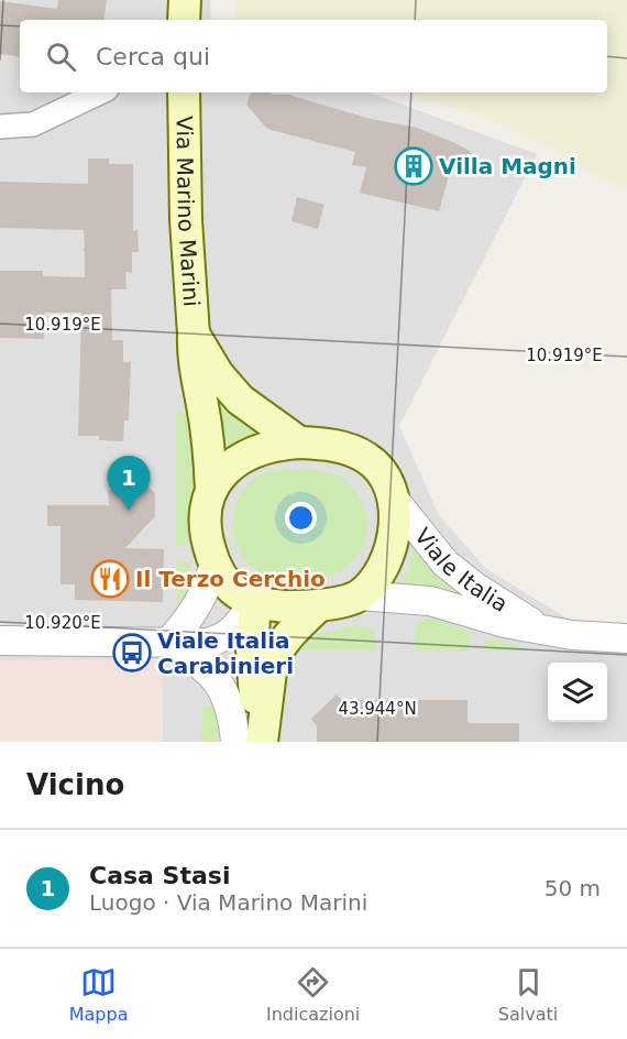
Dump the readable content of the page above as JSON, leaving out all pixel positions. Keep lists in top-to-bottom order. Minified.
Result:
{"streets":{"main road":["Via Marino Marini"],"street":["Viale Italia"]},"crossings":[["Via Marino Marini","Viale Italia"]],"places":{"building":["Villa Magni"],"restaurant":["Il Terzo Cerchio"],"bus stop":["Viale Italia Carabinieri"]},"page":{"search":"Cerca qui","pins":"1","heading":"Vicino","list":[{"mark":"1","name":"Casa Stasi","note":"Luogo · Via Marino Marini","value":"50 m"}],"nav":["Mappa","Indicazioni","Salvati"]},"coordinates":["10.919°E","10.920°E","43.944°N"]}
